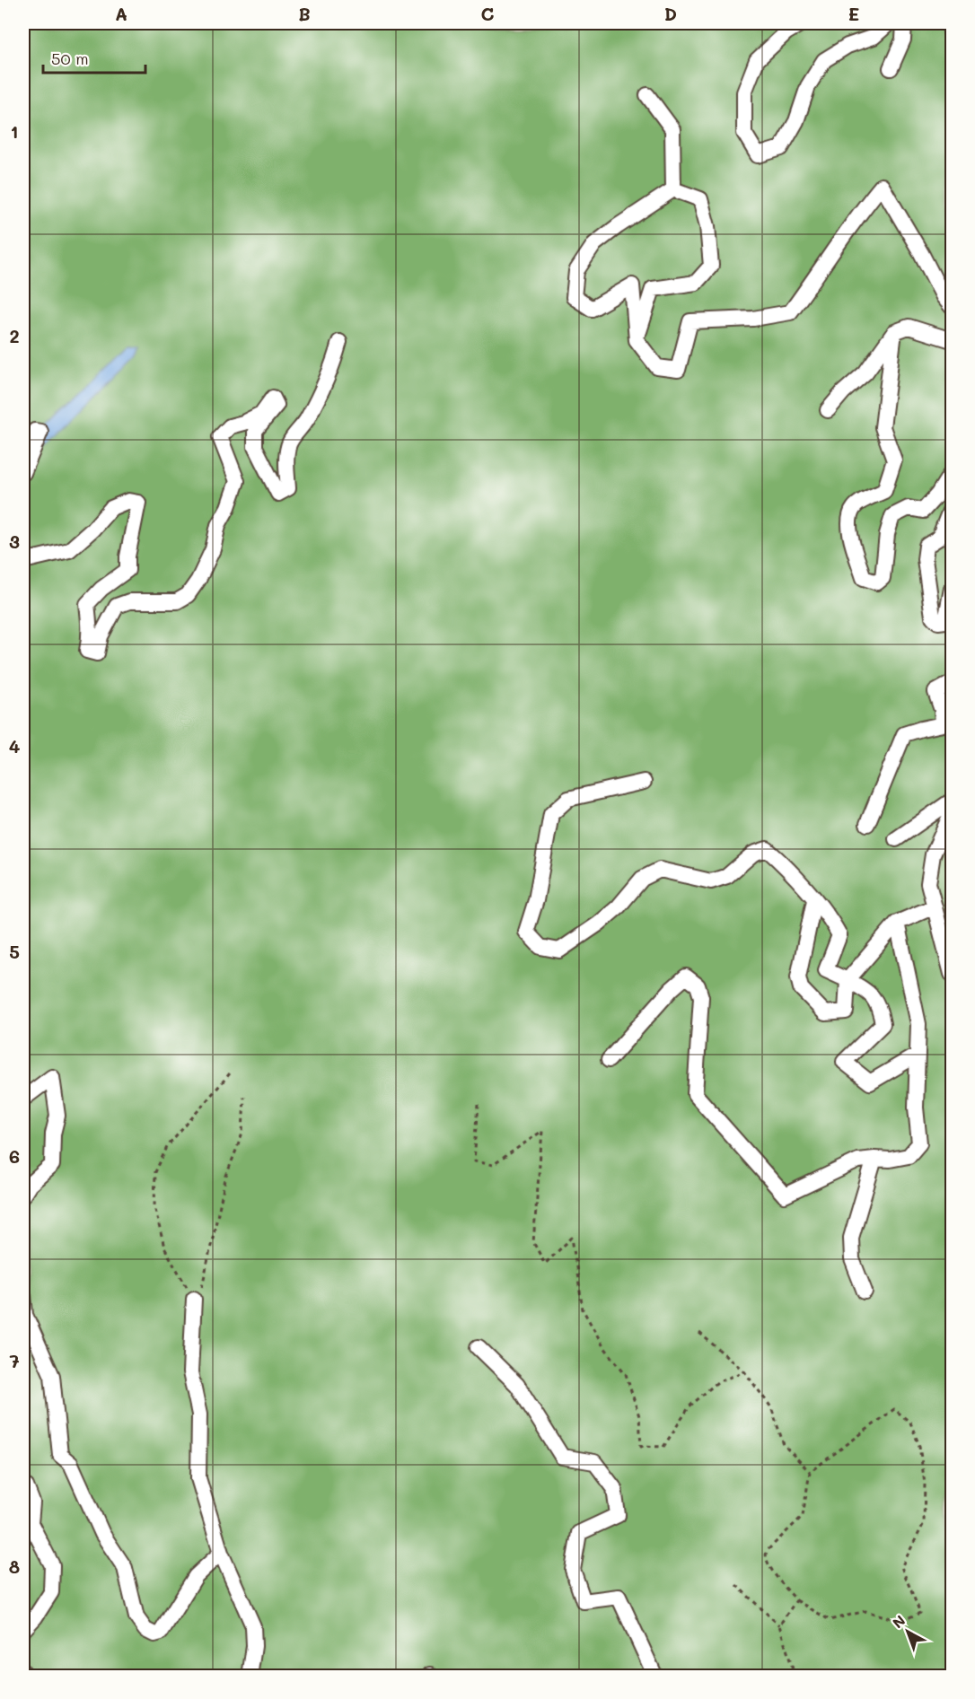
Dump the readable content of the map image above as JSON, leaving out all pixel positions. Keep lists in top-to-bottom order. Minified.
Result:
{"scale_bar":"50 m","north":"top left","grid":{"columns":["A","B","C","D","E"],"rows":["1","2","3","4","5","6","7","8"]}}
